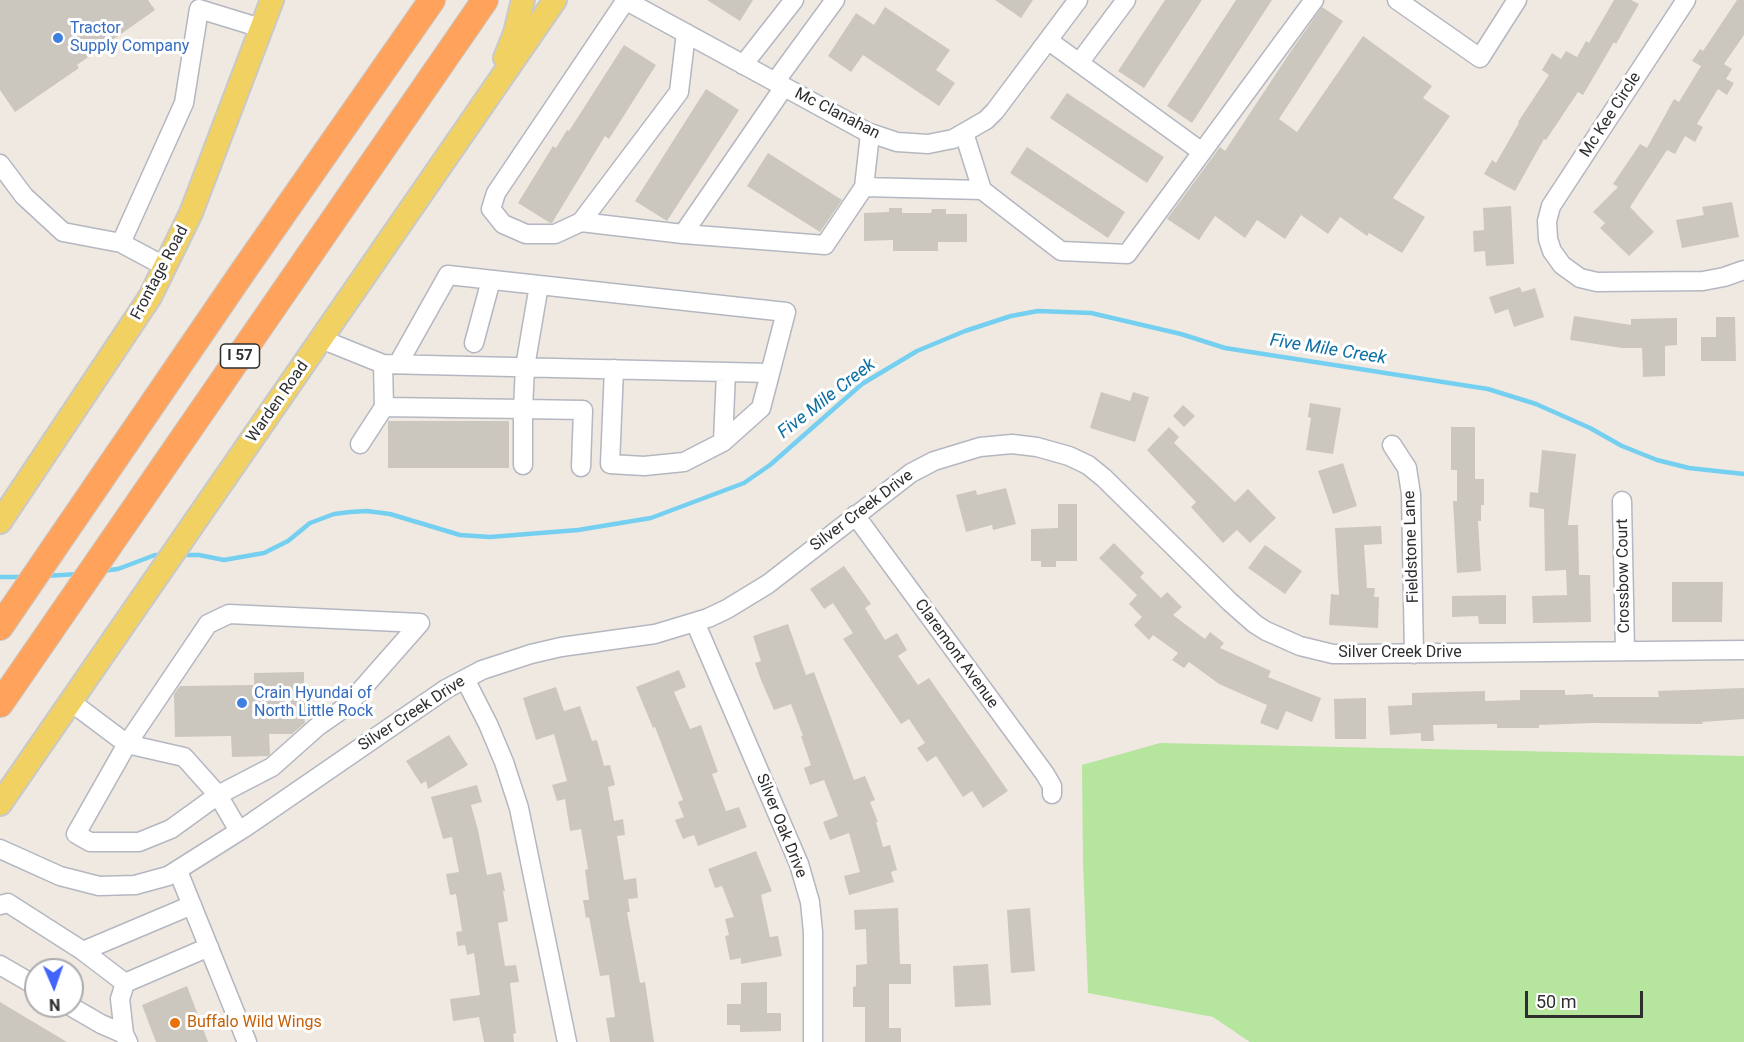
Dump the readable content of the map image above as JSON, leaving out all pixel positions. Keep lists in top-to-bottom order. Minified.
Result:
{"streets":{"highway":["I 57"],"main road":["Frontage Road","Warden Road"],"street":["Mc Clanahan","Mc Kee Circle","Silver Creek Drive","Fieldstone Lane","Crossbow Court","Claremont Avenue","Silver Oak Drive"]},"crossings":[["Silver Creek Drive","Fieldstone Lane"],["Silver Creek Drive","Crossbow Court"],["Silver Creek Drive","Claremont Avenue"],["Silver Creek Drive","Silver Oak Drive"]],"water":["Five Mile Creek"],"places":["Tractor Supply Company","Crain Hyundai of North Little Rock","Buffalo Wild Wings"],"scale_bar":"50 m","north":"bottom"}
